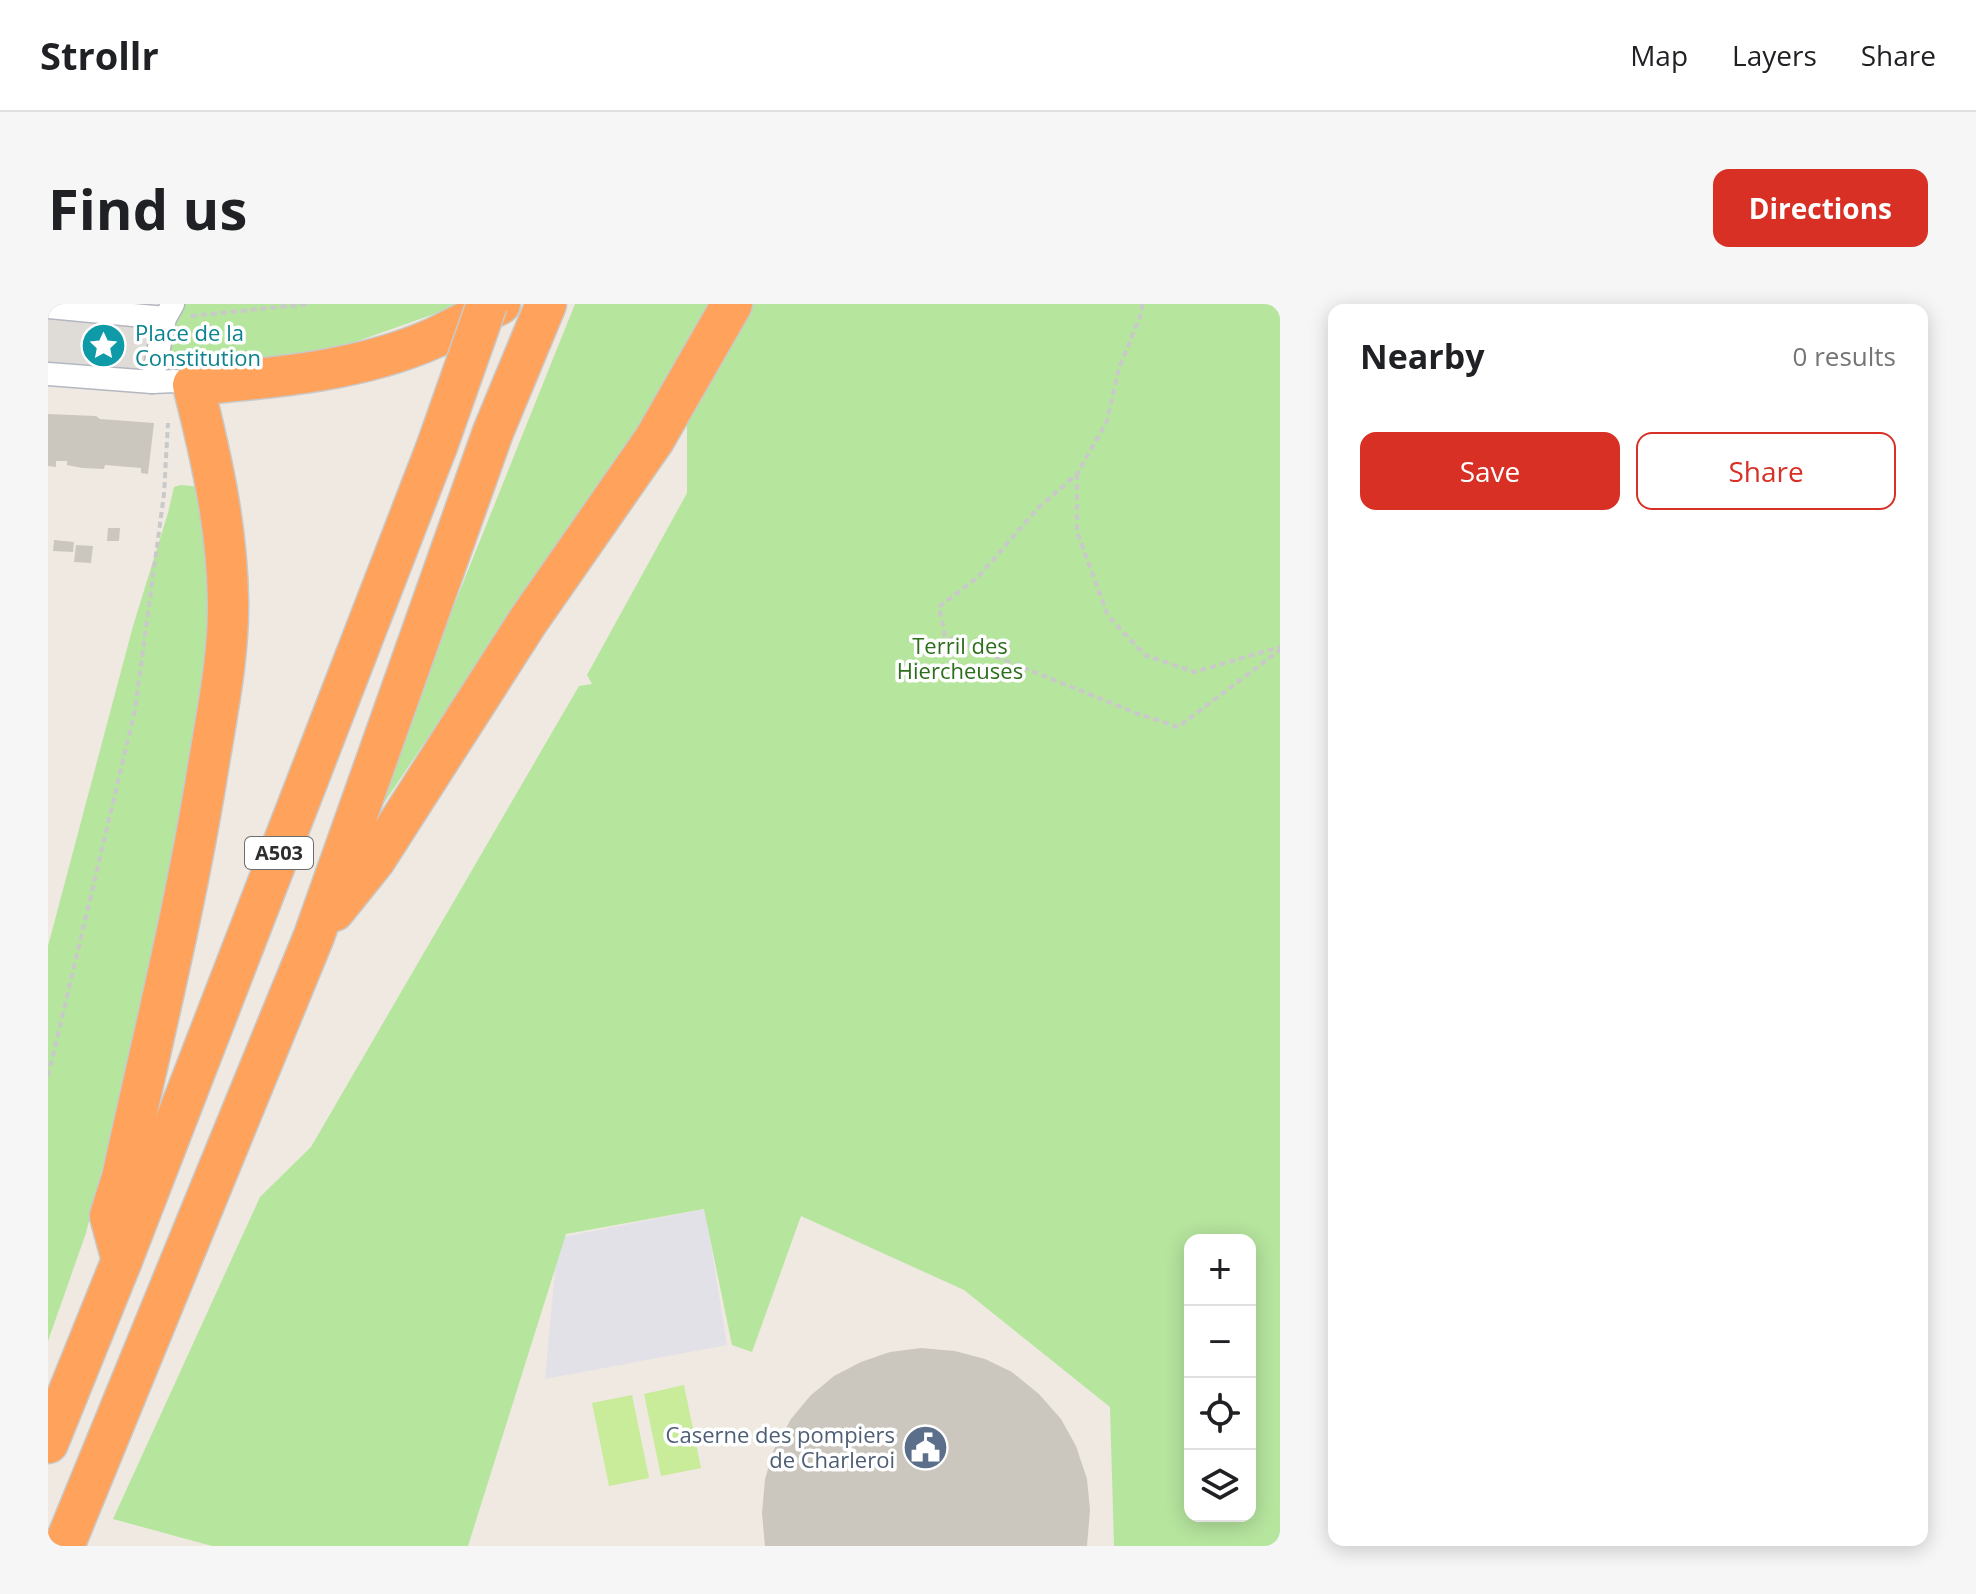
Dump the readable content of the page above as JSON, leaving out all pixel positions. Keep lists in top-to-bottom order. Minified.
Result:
{"streets":{"highway":["A503"]},"parks":["Terril des Hiercheuses"],"places":{"place":["Place de la Constitution"],"public building":["Caserne des pompiers de Charleroi"]},"page":{"header":"Strollr","nav":["Map","Layers","Share"],"buttons":["Directions",["Save","Share"]],"title":"Find us","heading":["Nearby","0 results"],"map_buttons":["+","−"]}}
